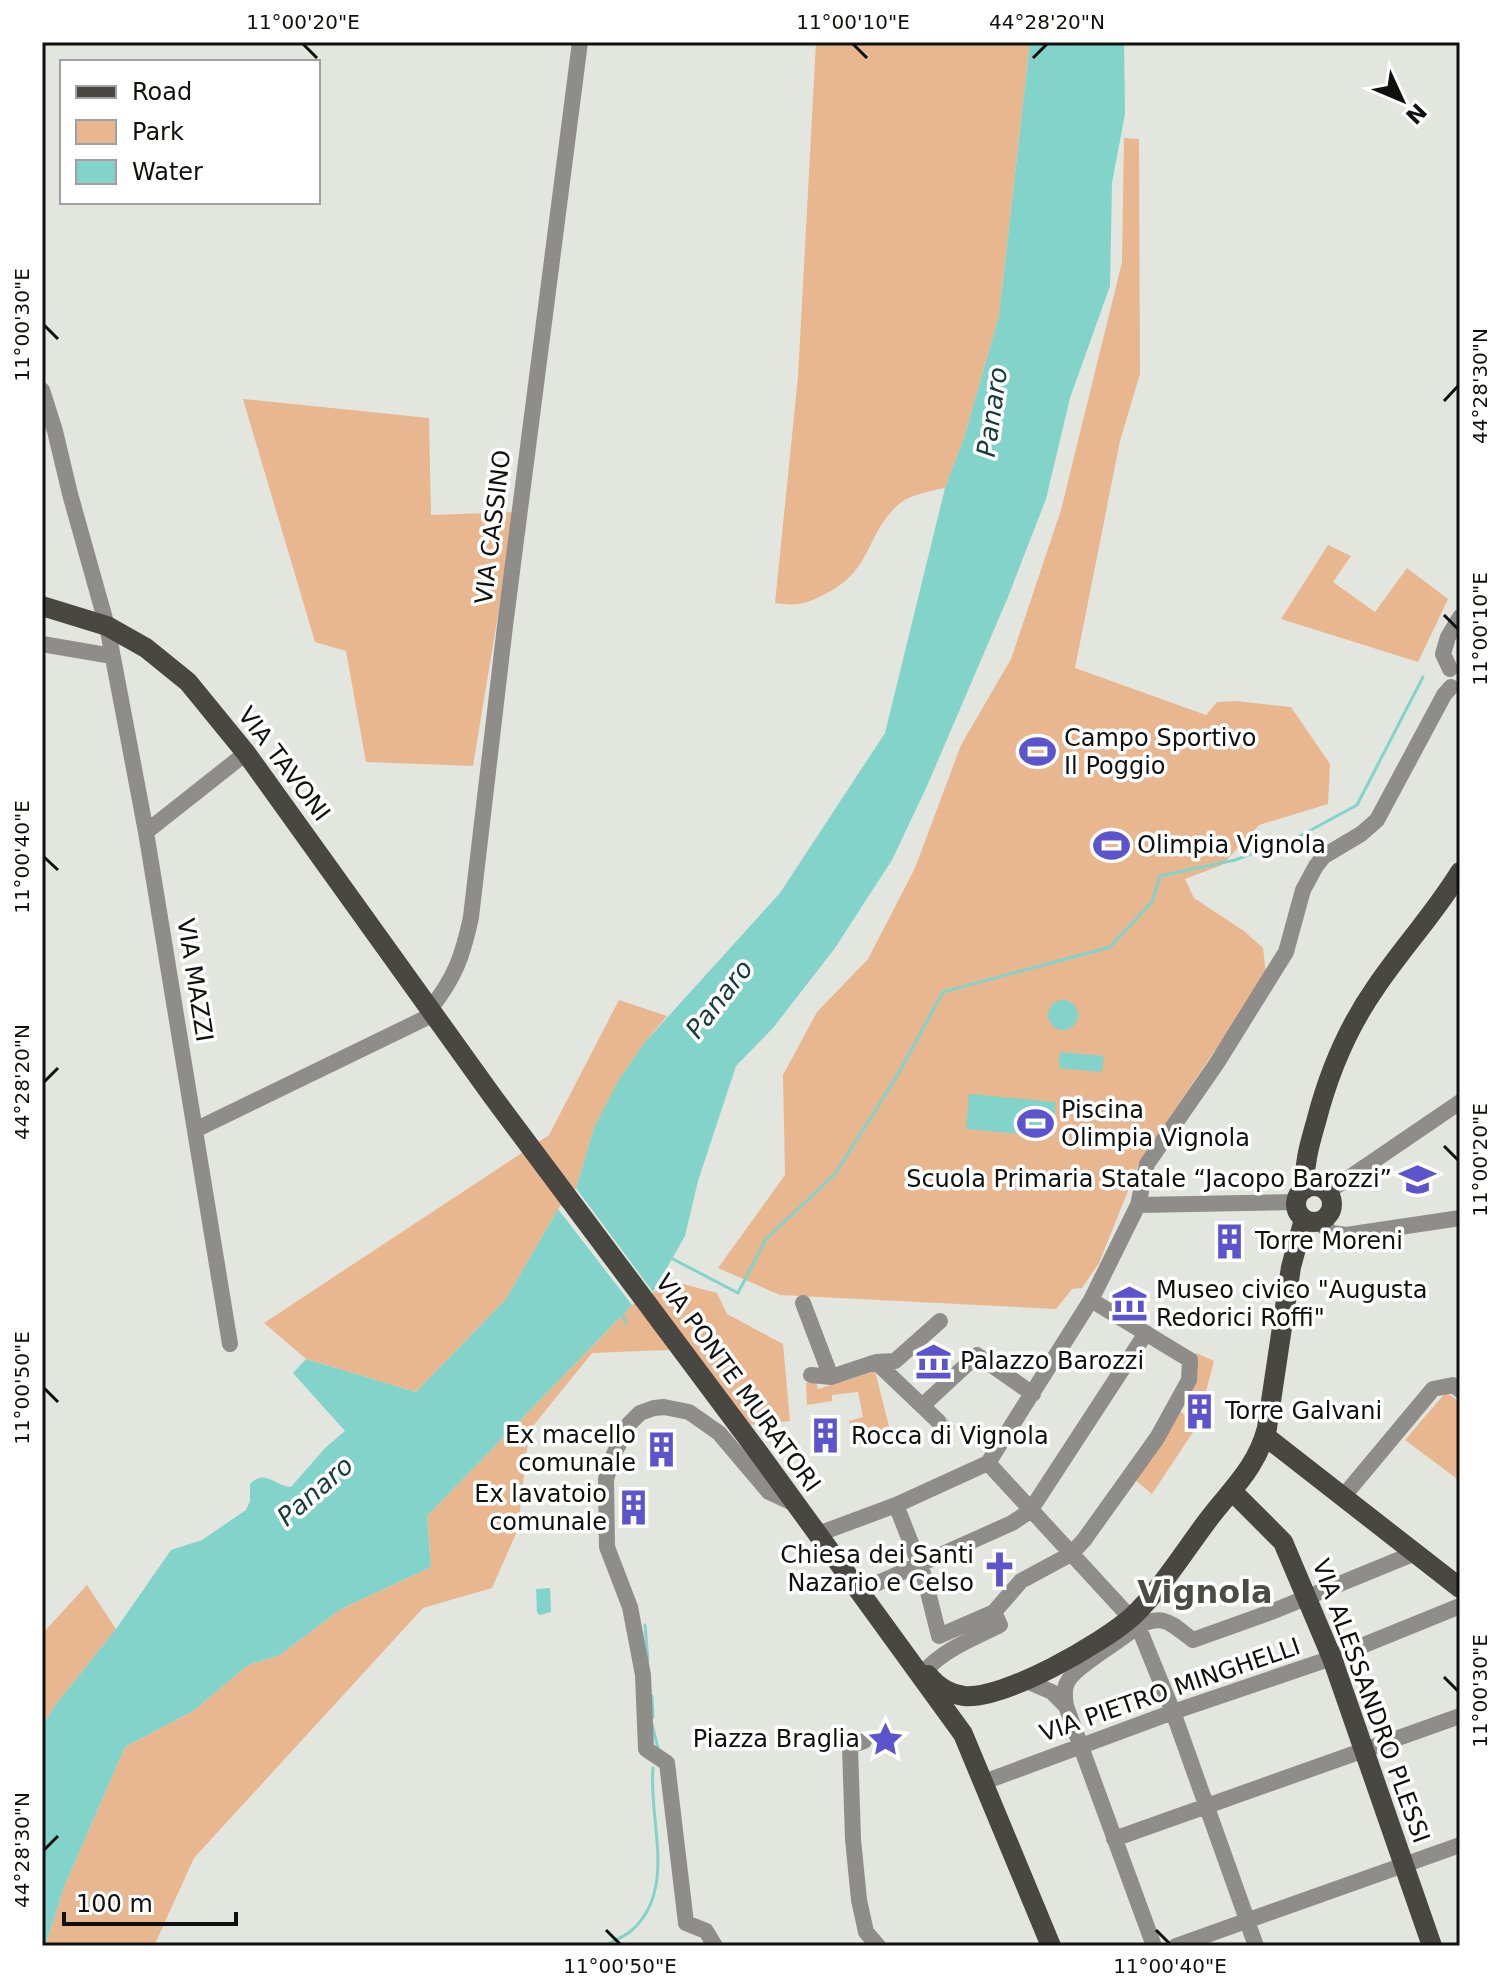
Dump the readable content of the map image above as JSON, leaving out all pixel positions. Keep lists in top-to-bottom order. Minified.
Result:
{"streets":{"main road":["VIA TAVONI","VIA PONTE MURATORI","VIA ALESSANDRO PLESSI"],"street":["VIA CASSINO","VIA MAZZI","VIA PIETRO MINGHELLI"]},"crossings":[["VIA CASSINO","VIA TAVONI"],["VIA TAVONI","VIA MAZZI"],["VIA TAVONI","VIA PONTE MURATORI"],["VIA PONTE MURATORI","VIA PIETRO MINGHELLI"],["VIA PIETRO MINGHELLI","VIA ALESSANDRO PLESSI"]],"districts":["Vignola"],"water":["Panaro"],"places":{"sports":["Campo Sportivo Il Poggio","Olimpia Vignola","Piscina Olimpia Vignola"],"school or university":["Scuola Primaria Statale “Jacopo Barozzi”"],"building":["Torre Moreni","Torre Galvani","Rocca di Vignola","Ex macello comunale","Ex lavatoio comunale"],"museum":["Museo civico \"Augusta Redorici Roffi\"","Palazzo Barozzi"],"church":["Chiesa dei Santi Nazario e Celso"],"place":["Piazza Braglia"]},"legend":["Road","Park","Water"],"scale_bar":"100 m","north":"bottom right","coordinates":["11°00'20\"E","11°00'10\"E","44°28'20\"N","11°00'30\"E","44°28'30\"N","11°00'40\"E","11°00'50\"E"]}
